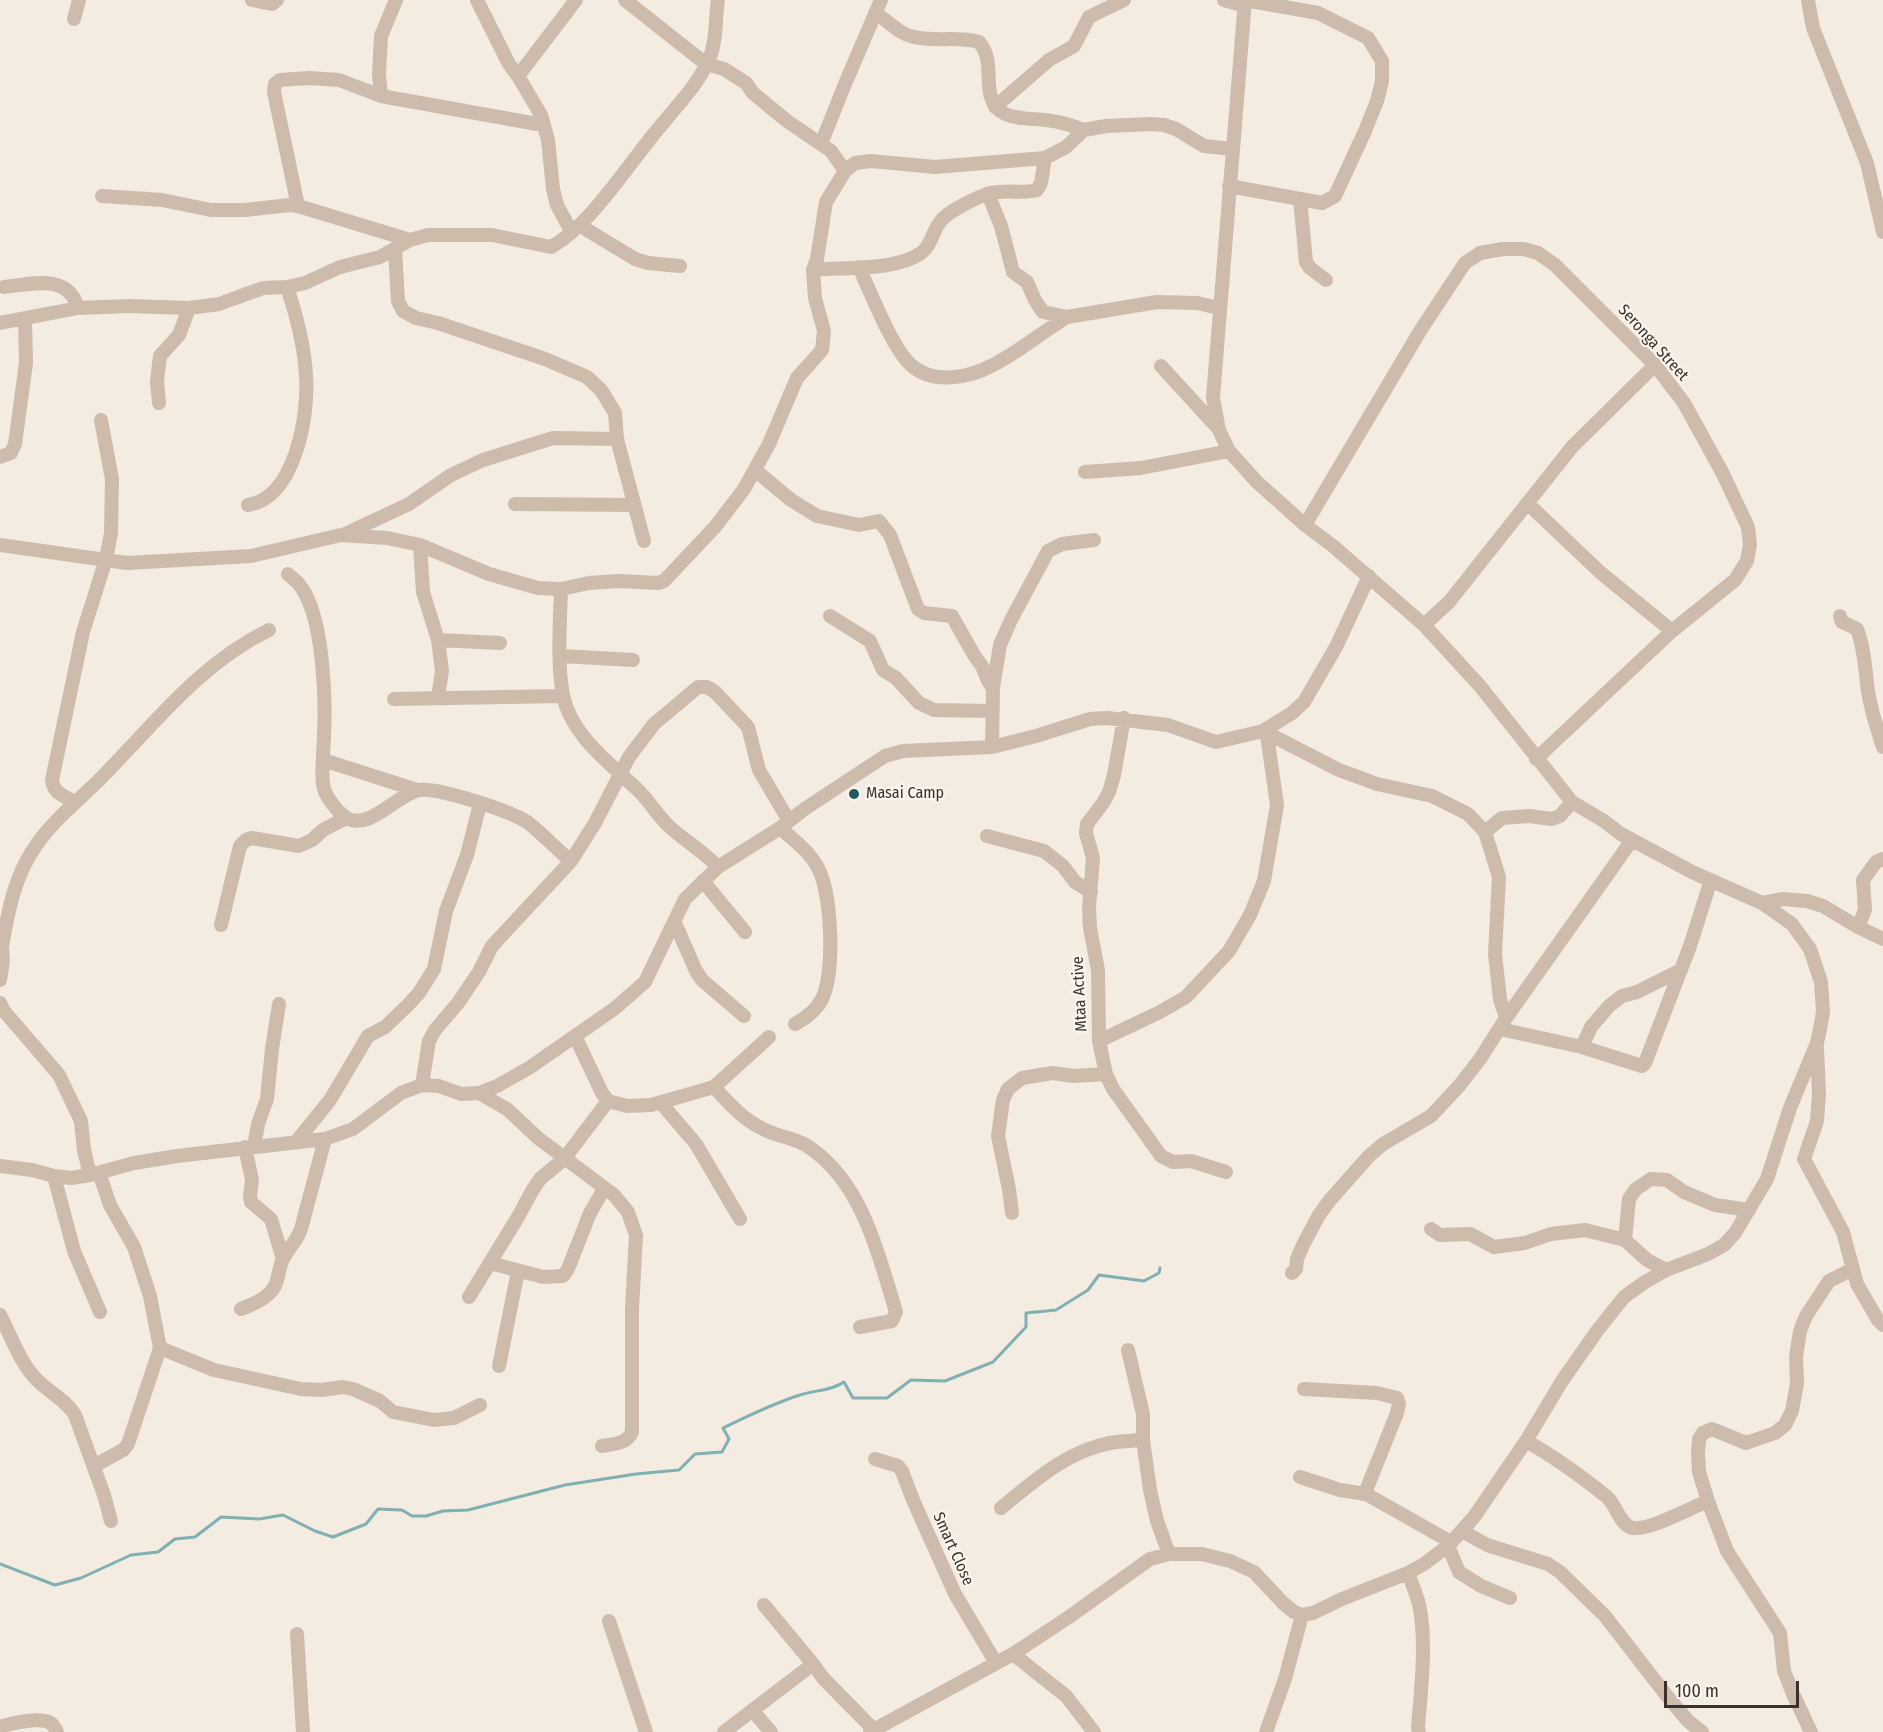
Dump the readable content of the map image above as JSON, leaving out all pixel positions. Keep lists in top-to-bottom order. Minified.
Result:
{"streets":{"street":["Seronga Street","Mtaa Active","Smart Close"]},"places":["Masai Camp"],"scale_bar":"100 m"}
